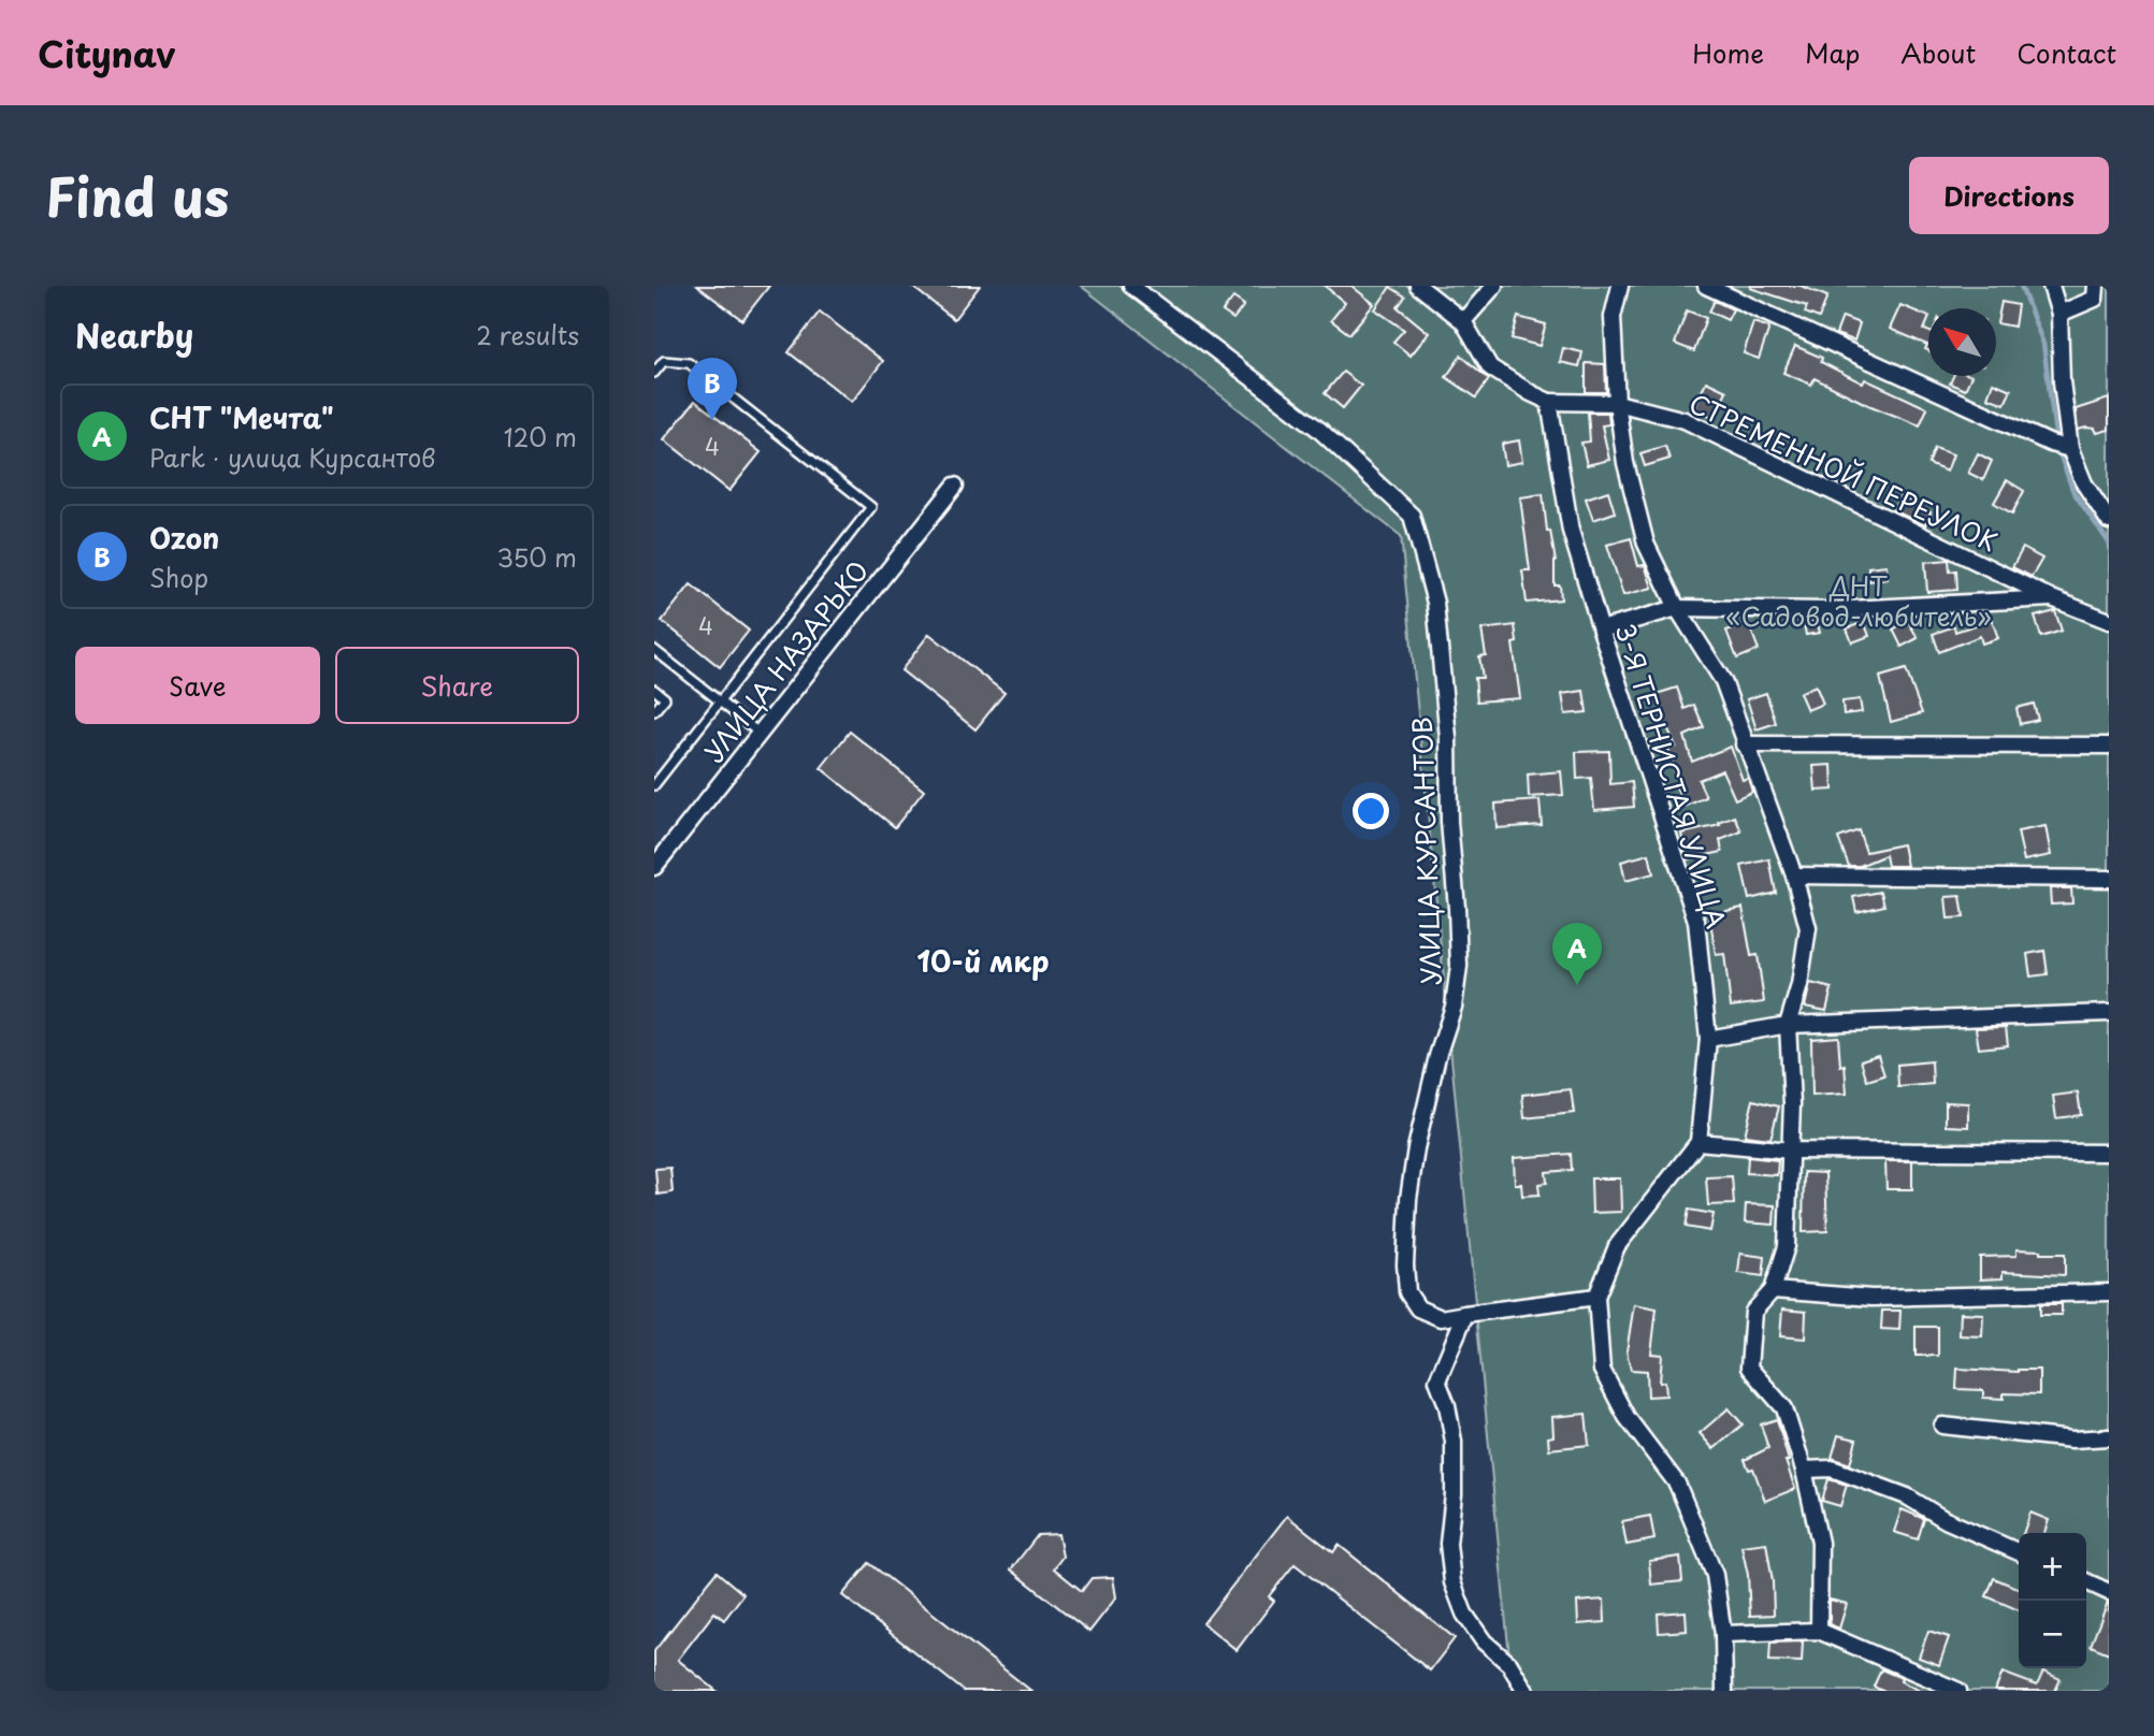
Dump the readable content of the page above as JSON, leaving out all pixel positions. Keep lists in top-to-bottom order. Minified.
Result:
{"streets":{"street":["СТРЕМЕННОЙ ПЕРЕУЛОК","УЛИЦА НАЗАРЬКО","3-Я ТЕРНИСТАЯ УЛИЦА","УЛИЦА КУРСАНТОВ"]},"crossings":[["СТРЕМЕННОЙ ПЕРЕУЛОК","3-Я ТЕРНИСТАЯ УЛИЦА"]],"districts":["10-й мкр"],"parks":["ДНТ «Садовод-любитель»"],"house_numbers":["4","4"],"north":"top left","page":{"header":"Citynav","nav":["Home","Map","About","Contact"],"title":"Find us","buttons":["Directions",["Save","Share"]],"heading":["Nearby","2 results"],"pins":["B","A"],"list":[{"mark":"A","name":"СНТ \"Мечта\"","note":"Park · улица Курсантов","value":"120 m"},{"mark":"B","name":"Ozon","note":"Shop","value":"350 m"}],"map_buttons":["+","−"]}}
